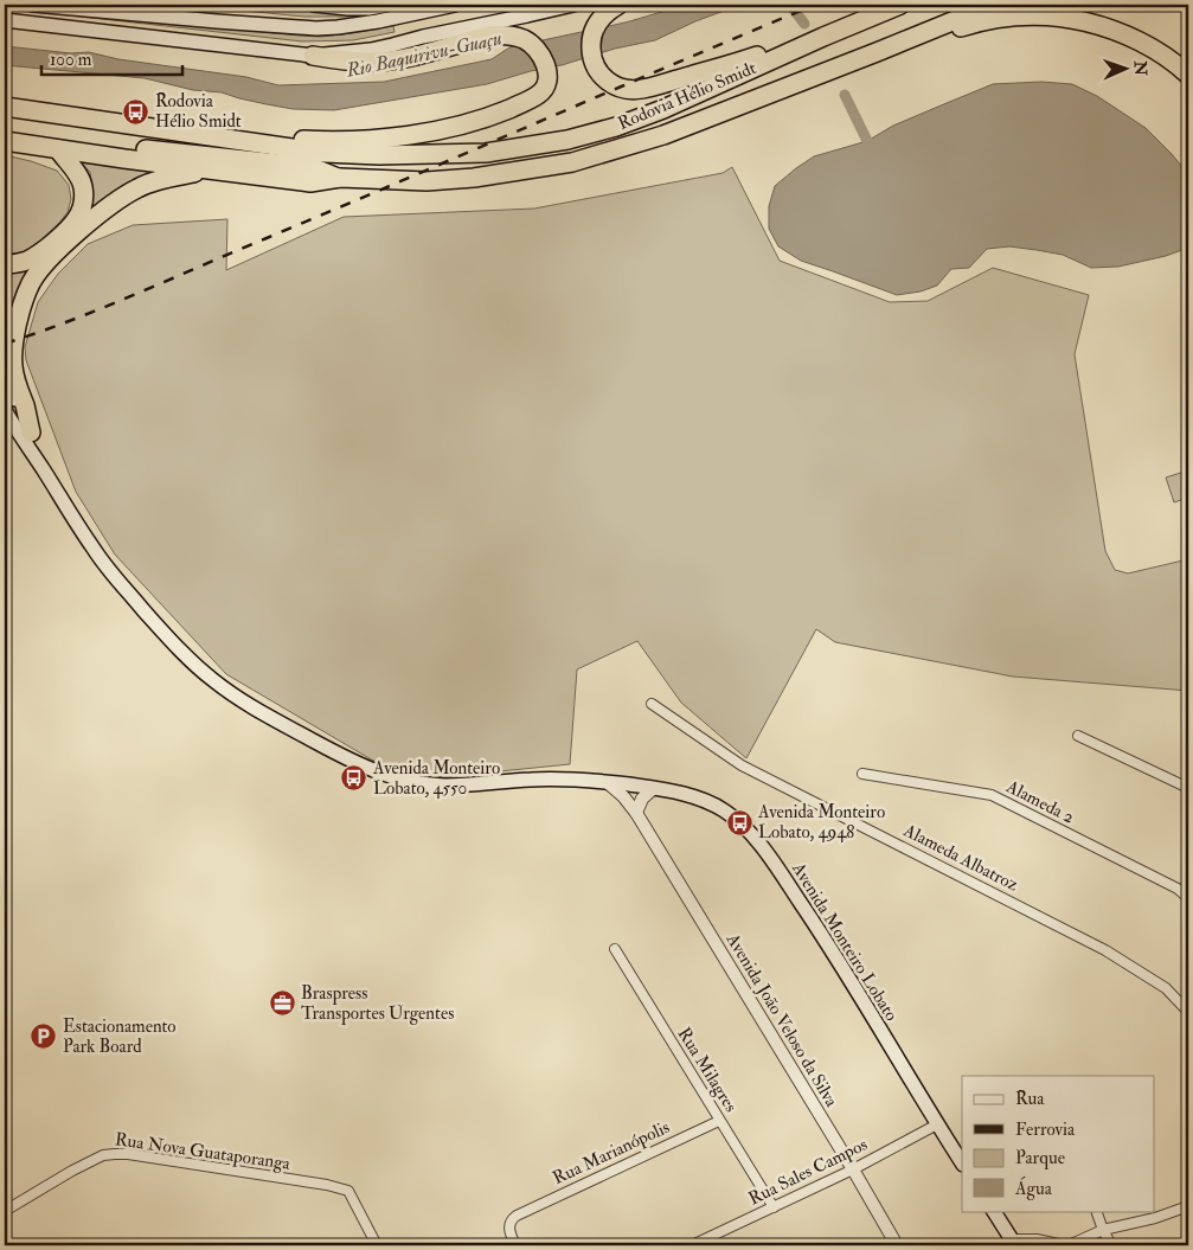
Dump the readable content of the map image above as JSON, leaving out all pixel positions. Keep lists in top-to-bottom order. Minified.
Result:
{"streets":{"highway":["Rodovia Hélio Smidt"],"main road":["Avenida Monteiro Lobato"],"street":["Alameda 2","Alameda Albatroz","Avenida João Veloso da Silva","Rua Milagres","Rua Nova Guataporanga","Rua Marianópolis","Rua Sales Campos"]},"crossings":[["Avenida Monteiro Lobato","Rua Sales Campos"],["Avenida João Veloso da Silva","Rua Sales Campos"],["Rua Milagres","Rua Marianópolis"],["Rua Milagres","Rua Sales Campos"]],"water":["Rio Baquirivu-Guaçu"],"places":{"bus stop":["Rodovia Hélio Smidt","Avenida Monteiro Lobato, 4550","Avenida Monteiro Lobato, 4948"],"office":["Braspress Transportes Urgentes"],"parking":["Estacionamento Park Board"]},"legend":["Rua","Ferrovia","Parque","Água"],"scale_bar":"100 m","north":"right"}
